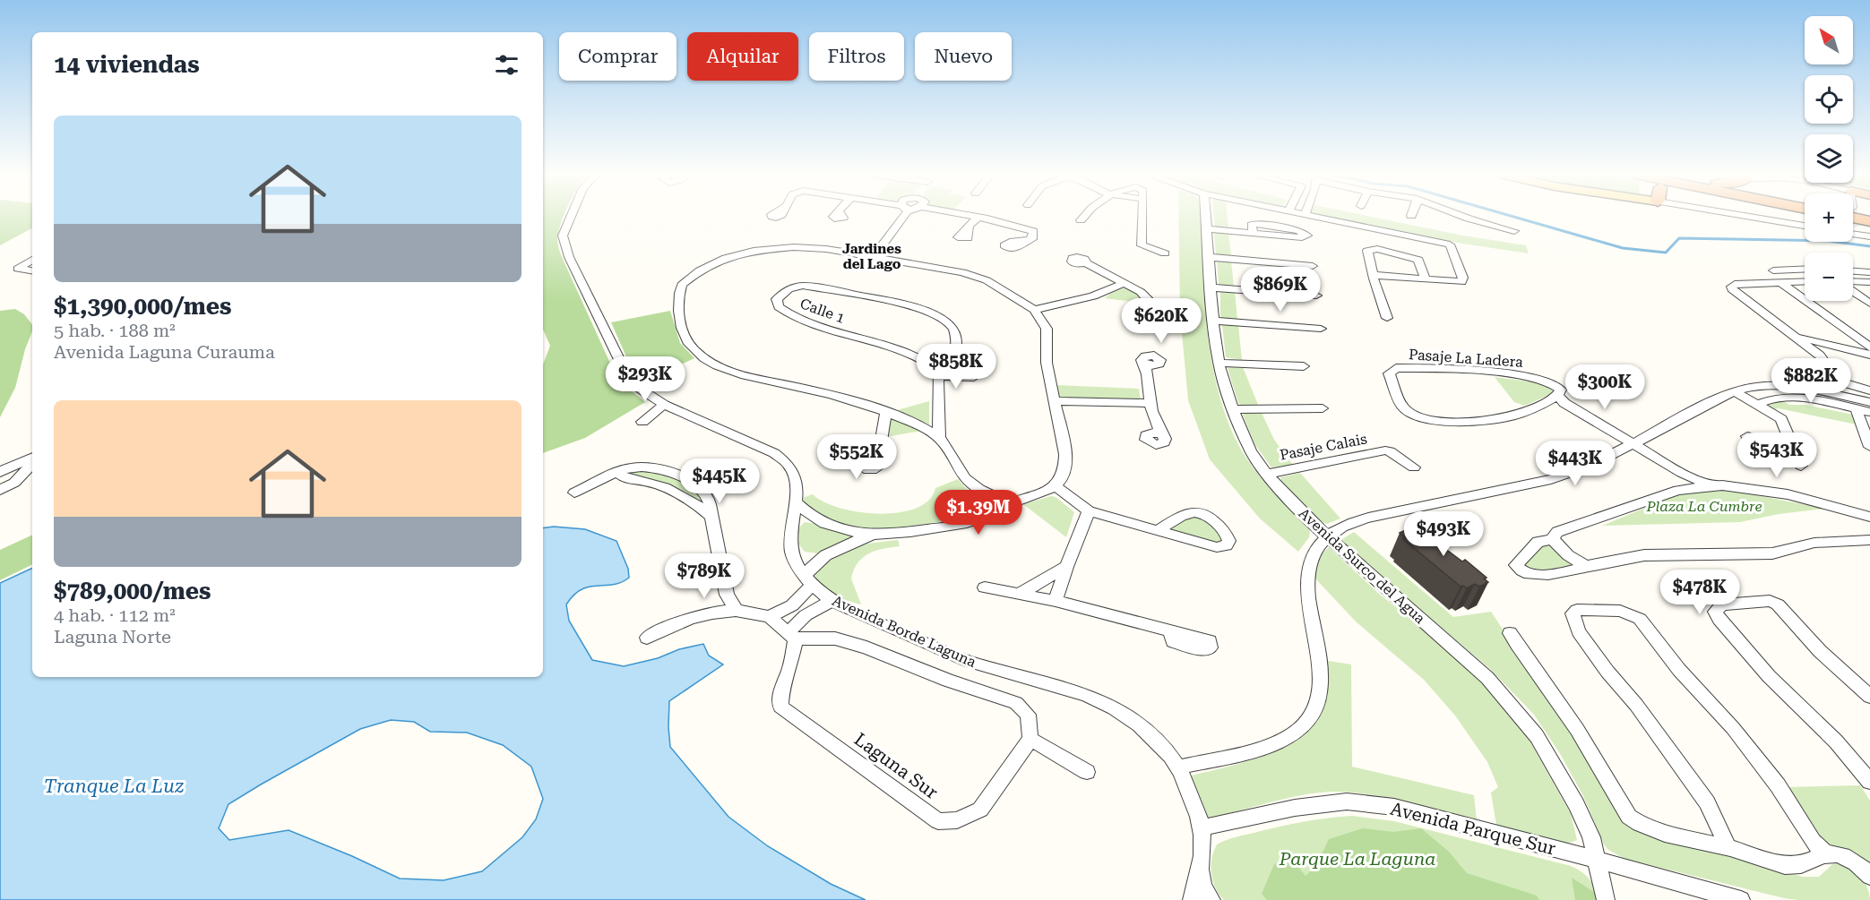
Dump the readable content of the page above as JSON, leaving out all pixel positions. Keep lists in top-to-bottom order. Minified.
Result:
{"streets":{"street":["Calle 1","Pasaje La Ladera","Pasaje Calais","Avenida Surco del Agua","Avenida Borde Laguna","Laguna Sur","Avenida Parque Sur"]},"crossings":[["Pasaje Calais","Avenida Surco del Agua"],["Avenida Surco del Agua","Avenida Parque Sur"],["Avenida Borde Laguna","Avenida Parque Sur"]],"districts":["Jardines del Lago"],"water":["Tranque La Luz"],"parks":["Plaza La Cumbre","Parque La Laguna"],"north":"top left","page":{"map_buttons":["+","−"],"chip":["Comprar","Alquilar","Filtros","Nuevo"],"heading":"14 viviendas","list":[{"name":"$1,390,000/mes","note":"5 hab. · 188 m² · Avenida Laguna Curauma"},{"name":"$789,000/mes","note":"4 hab. · 112 m² · Laguna Norte"}],"price":["$869K","$620K","$858K","$293K","$882K","$300K","$543K","$552K","$443K","$445K","$1.39M","$493K","$789K","$478K"]}}
